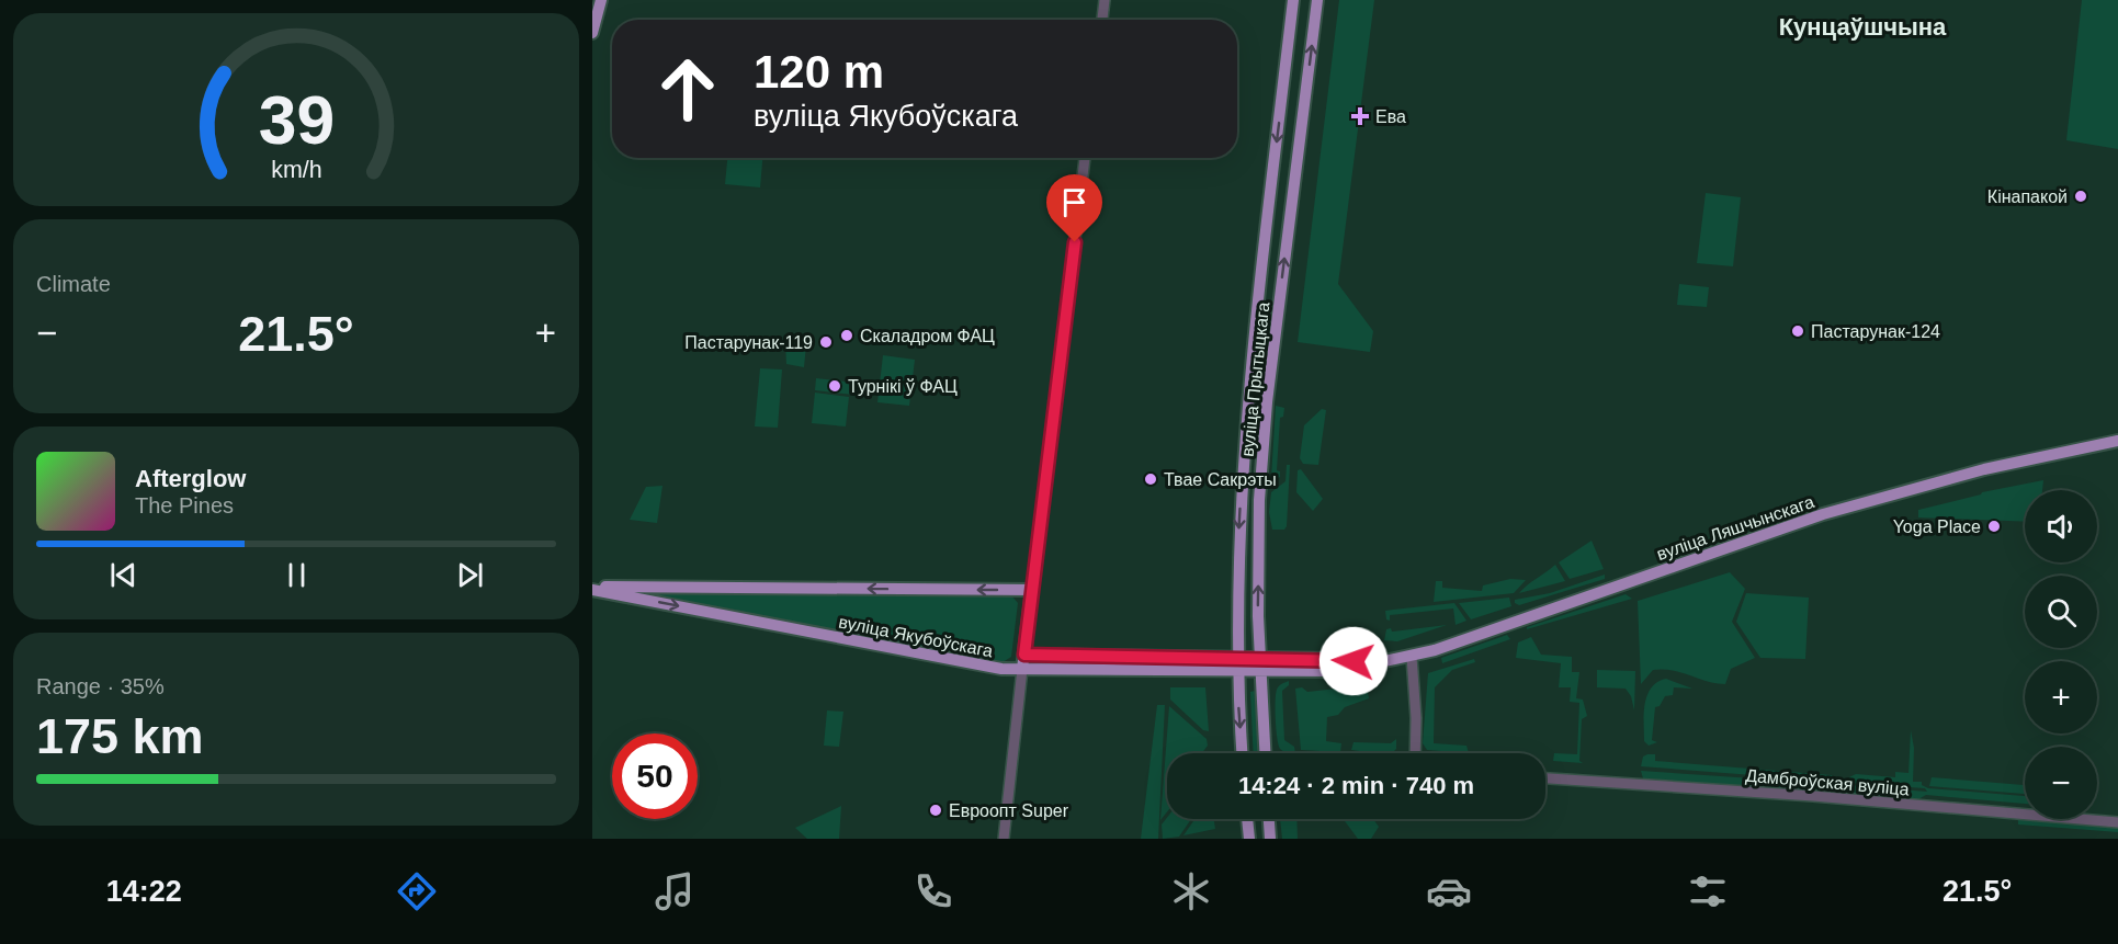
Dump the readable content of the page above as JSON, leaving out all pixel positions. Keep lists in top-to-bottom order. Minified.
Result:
{"streets":{"main road":["вуліца Прытыцкага","вуліца Ляшчынскага","вуліца Якубоўскага"],"street":["Дамброўская вуліца"]},"crossings":[["вуліца Прытыцкага","вуліца Ляшчынскага"],["вуліца Прытыцкага","вуліца Якубоўскага"],["вуліца Ляшчынскага","вуліца Якубоўскага"]],"districts":["Кунцаўшчына"],"places":{"health":["Ева"],"other":["Кінапакой","Пастарунак-124","Скаладром ФАЦ","Пастарунак-119","Турнікі ў ФАЦ","Твае Сакрэты","Yoga Place","Евроопт Super"]},"page":{"turn":["120 m","вуліца Якубоўскага"],"tile":["Climate",["Range · 35%","175 km"]],"heat":["−","21.5°","+"],"song":["Afterglow","The Pines"],"map_buttons":["+","−"],"limit":"50","trip":"14:24 · 2 min · 740 m","tabs":["14:22","21.5°"],"gauge":["39","km/h"]}}
